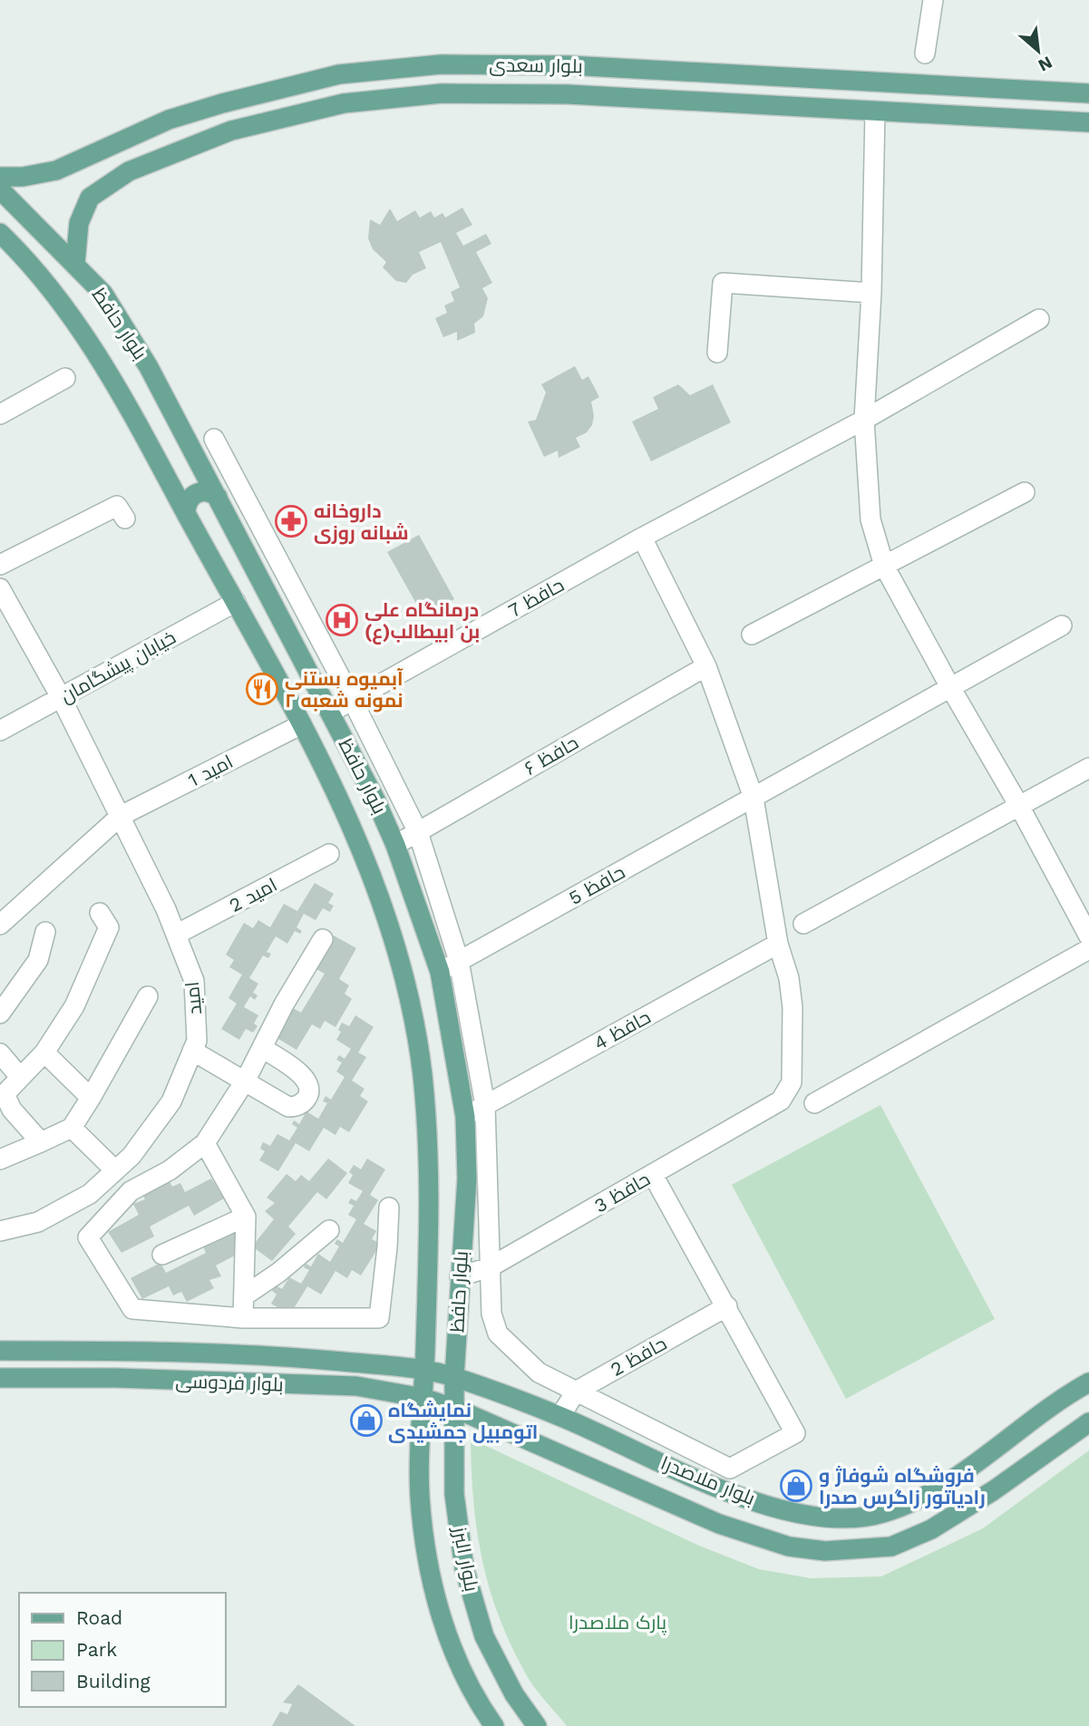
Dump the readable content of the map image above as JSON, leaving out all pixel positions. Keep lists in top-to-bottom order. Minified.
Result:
{"streets":{"main road":["بلوار سعدی","بلوار حافظ","بلوار فردوسی","بلوار ملاصدرا","بلوار البرز"],"street":["حافظ 7","خیابان پیشگامان","حافظ ۶","امید 1","حافظ 5","امید 2","امید","حافظ 4","حافظ 3","حافظ 2"]},"crossings":[["بلوار سعدی","بلوار حافظ"],["بلوار حافظ","حافظ 7"],["بلوار حافظ","خیابان پیشگامان"],["بلوار حافظ","حافظ ۶"],["بلوار حافظ","امید 1"],["بلوار حافظ","حافظ 5"],["بلوار حافظ","حافظ 4"],["بلوار حافظ","حافظ 3"],["بلوار حافظ","بلوار فردوسی"],["بلوار حافظ","بلوار ملاصدرا"],["بلوار حافظ","بلوار البرز"],["خیابان پیشگامان","امید"],["امید 1","امید"],["امید 2","امید"],["حافظ 4","حافظ 3"],["حافظ 2","بلوار ملاصدرا"],["بلوار فردوسی","بلوار ملاصدرا"],["بلوار فردوسی","بلوار البرز"],["بلوار ملاصدرا","بلوار البرز"]],"parks":["پارک ملاصدرا"],"places":{"pharmacy":["داروخانه شبانه روزی"],"hospital":["درمانگاه علی بن ابیطالب(ع)"],"restaurant":["آبمیوه بستنی نمونه شعبه ۲"],"shop":["نمایشگاه اتومبیل جمشیدی","فروشگاه شوفاژ و رادیاتور زاگرس صدرا"]},"legend":["Road","Park","Building"],"north":"bottom right"}
